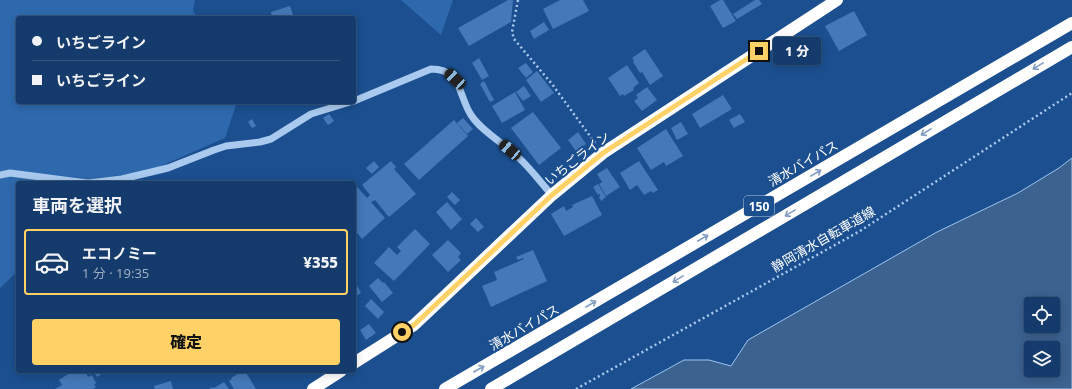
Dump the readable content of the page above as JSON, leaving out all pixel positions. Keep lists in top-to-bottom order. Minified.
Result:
{"streets":{"highway":["いちごライン","清水バイパス","150"],"path":["静岡清水自転車道線"]},"page":{"banner":["いちごライン","いちごライン"],"bubble":"1 分","heading":"車両を選択","list":[{"name":"エコノミー","note":"1 分 · 19:35","value":"¥355"}],"buttons":"確定"}}
